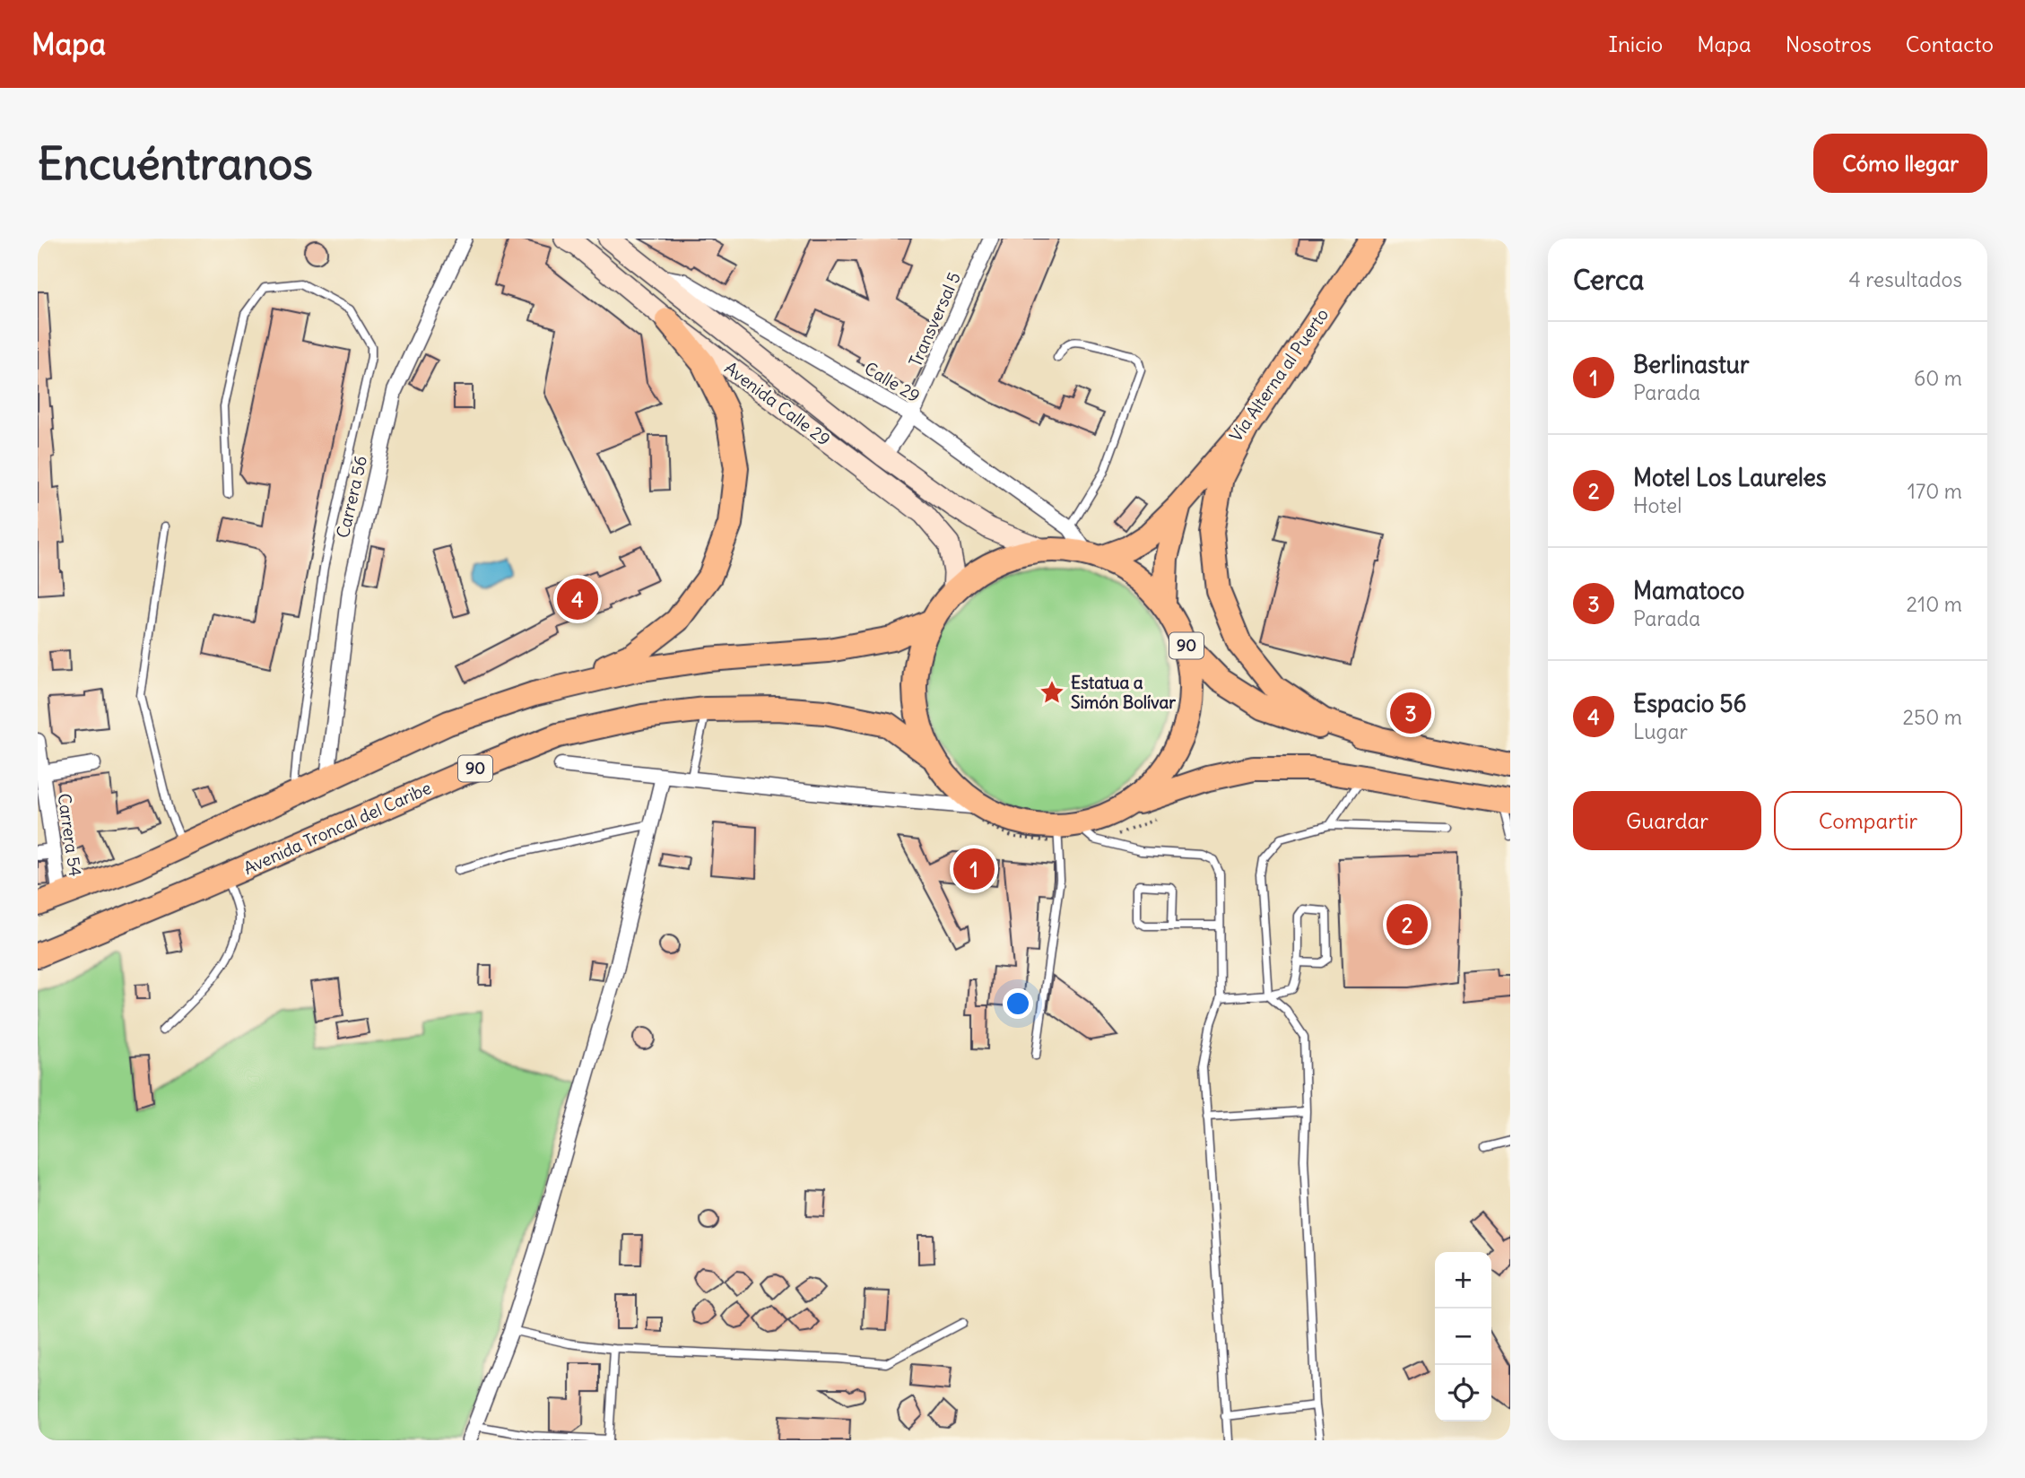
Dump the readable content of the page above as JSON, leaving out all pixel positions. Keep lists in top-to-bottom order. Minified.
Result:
{"streets":{"main road":["Vía Alterna al Puerto","Avenida Calle 29","90","Avenida Troncal del Caribe"],"street":["Transversal 5","Calle 29","Carrera 56","Carrera 54"]},"crossings":[["Transversal 5","Calle 29"],["Transversal 5","Avenida Calle 29"],["Vía Alterna al Puerto","Calle 29"],["Vía Alterna al Puerto","90"],["Calle 29","Avenida Calle 29"],["Calle 29","90"],["Avenida Calle 29","90"],["Carrera 56","90"],["90","Avenida Troncal del Caribe"],["90","Carrera 54"]],"places":{"place":["Estatua a Simón Bolívar"]},"page":{"header":"Mapa","nav":["Inicio","Mapa","Nosotros","Contacto"],"buttons":["Cómo llegar",["Guardar","Compartir"]],"title":"Encuéntranos","heading":["Cerca","4 resultados"],"list":[{"mark":"1","name":"Berlinastur","note":"Parada","value":"60 m"},{"mark":"2","name":"Motel Los Laureles","note":"Hotel","value":"170 m"},{"mark":"3","name":"Mamatoco","note":"Parada","value":"210 m"},{"mark":"4","name":"Espacio 56","note":"Lugar","value":"250 m"}],"pins":["4","3","1","2"],"map_buttons":["+","−"]}}
